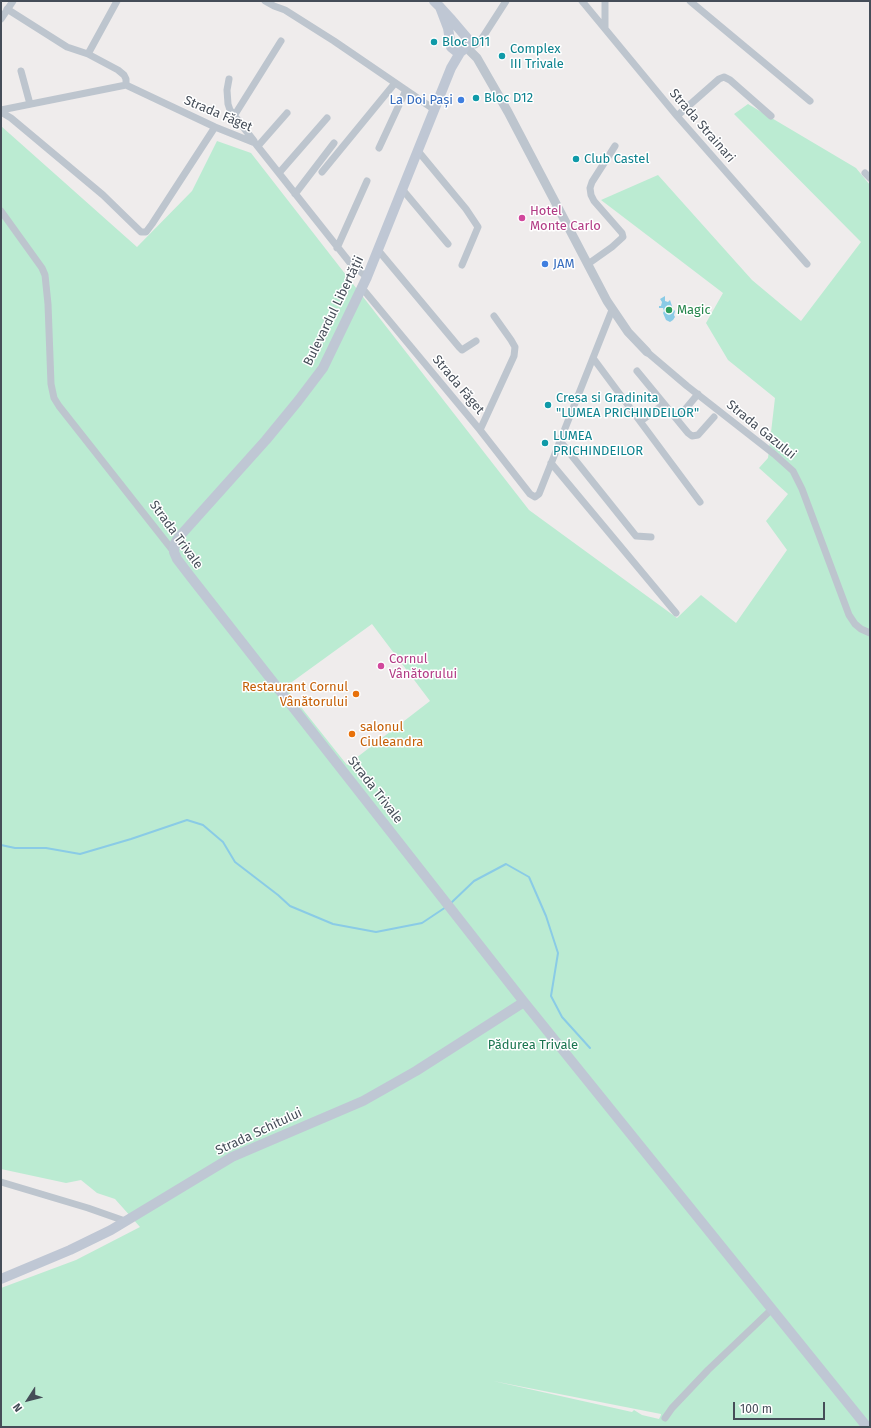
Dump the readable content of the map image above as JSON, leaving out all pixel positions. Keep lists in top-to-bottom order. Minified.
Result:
{"streets":{"main road":["Bulevardul Libertății","Strada Trivale","Strada Schitului"],"street":["Strada Făget","Strada Strainari","Strada Gazului"]},"crossings":[["Strada Făget","Bulevardul Libertății"],["Bulevardul Libertății","Strada Trivale"],["Strada Trivale","Strada Schitului"]],"parks":["Pădurea Trivale"],"places":["Bloc D11","Complex III Trivale","Bloc D12","La Doi Pași","Club Castel","Hotel Monte Carlo","JAM","Magic","Cresa si Gradinita \"LUMEA PRICHINDEILOR\"","LUMEA PRICHINDEILOR","Cornul Vânătorului","Restaurant Cornul Vânătorului","salonul Ciuleandra"],"scale_bar":"100 m","north":"bottom left"}
